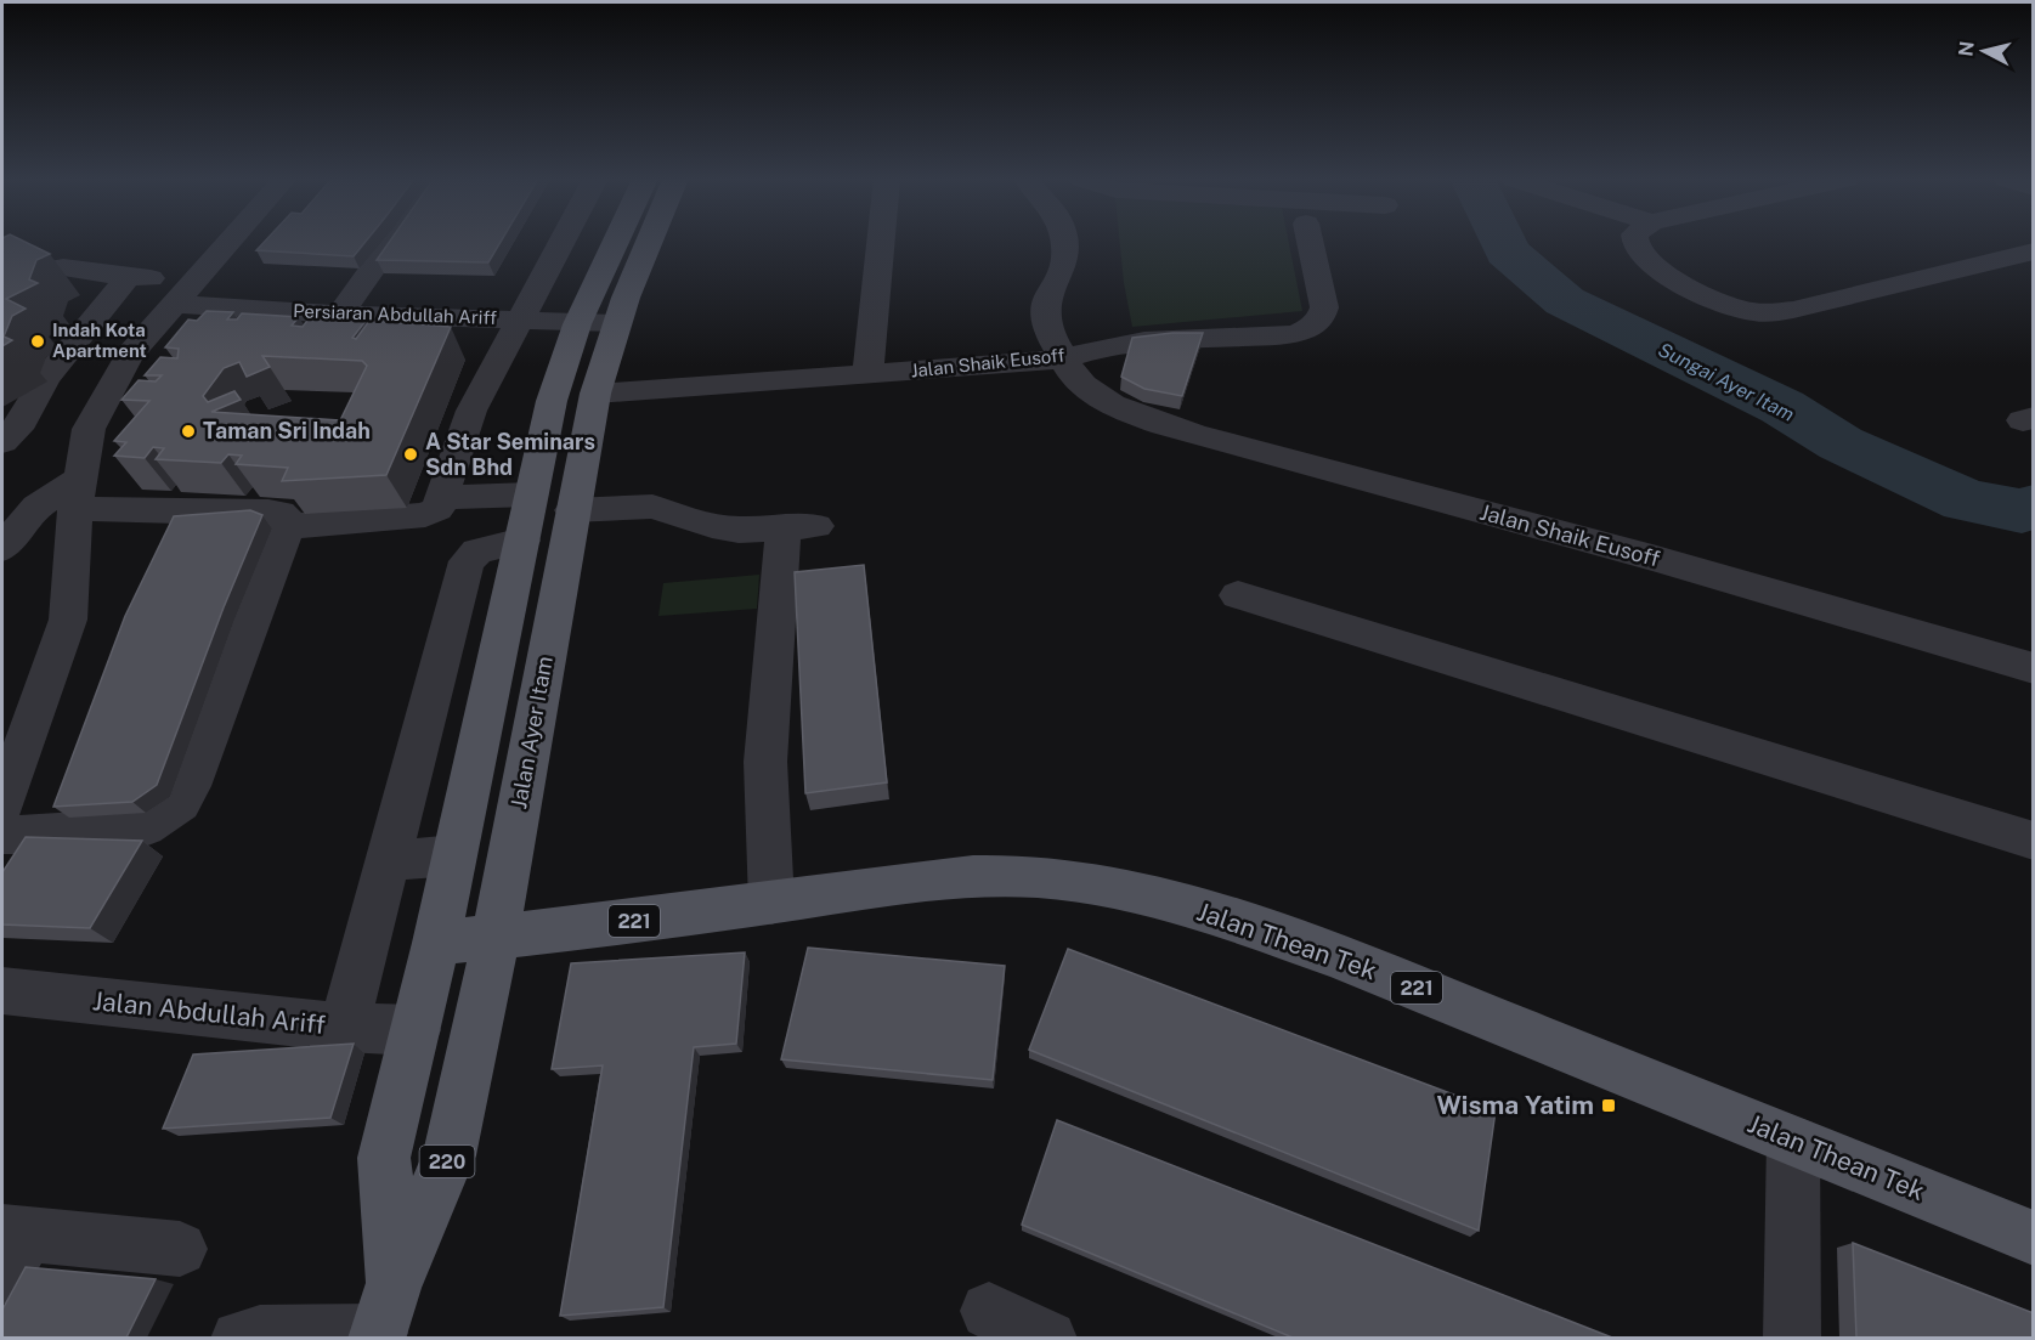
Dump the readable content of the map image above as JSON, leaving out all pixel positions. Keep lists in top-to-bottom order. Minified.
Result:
{"streets":{"main road":["Jalan Ayer Itam","221","Jalan Thean Tek","220"],"street":["Persiaran Abdullah Ariff","Jalan Shaik Eusoff","Jalan Abdullah Ariff"]},"crossings":[["Persiaran Abdullah Ariff","Jalan Ayer Itam"],["Jalan Shaik Eusoff","Jalan Ayer Itam"],["Jalan Ayer Itam","221"],["Jalan Ayer Itam","Jalan Thean Tek"],["Jalan Ayer Itam","Jalan Abdullah Ariff"],["221","Jalan Thean Tek"]],"water":["Sungai Ayer Itam"],"places":{"other":["Indah Kota Apartment","Taman Sri Indah","A Star Seminars Sdn Bhd"],"transit":["Wisma Yatim"]},"north":"left"}
